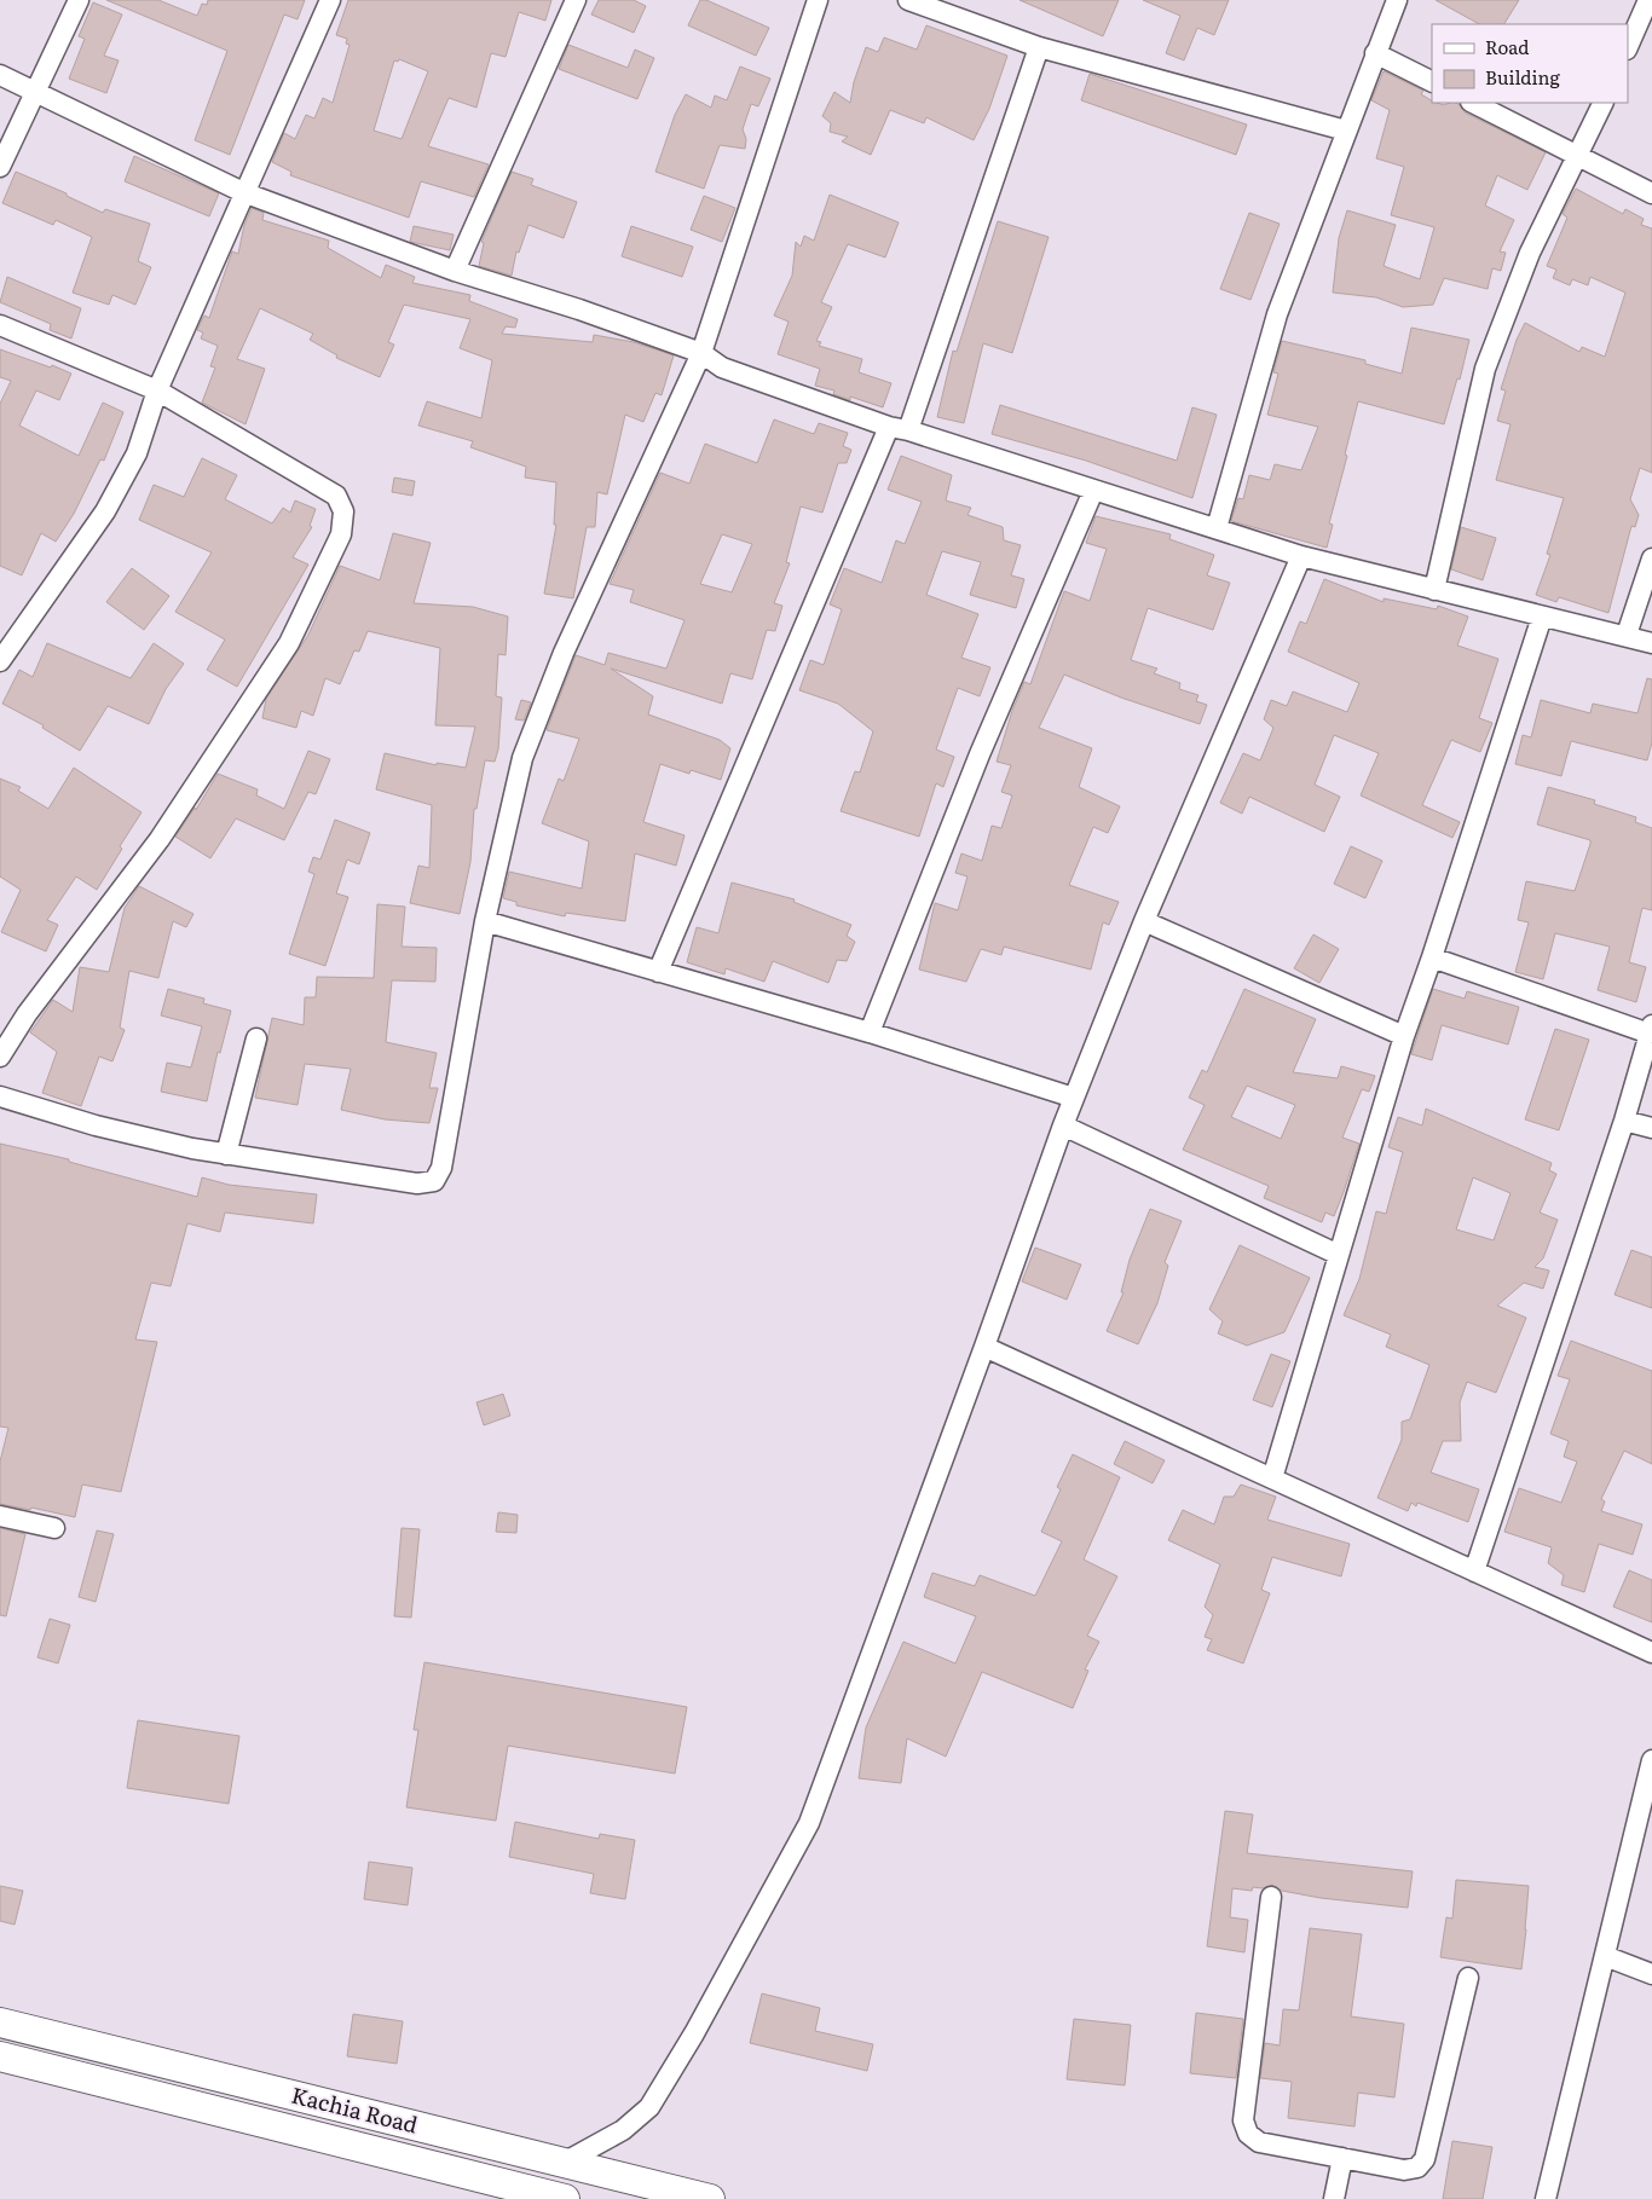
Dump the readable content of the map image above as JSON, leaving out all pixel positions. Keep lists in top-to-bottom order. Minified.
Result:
{"streets":{"highway":["Kachia Road"]},"legend":["Road","Building"]}
